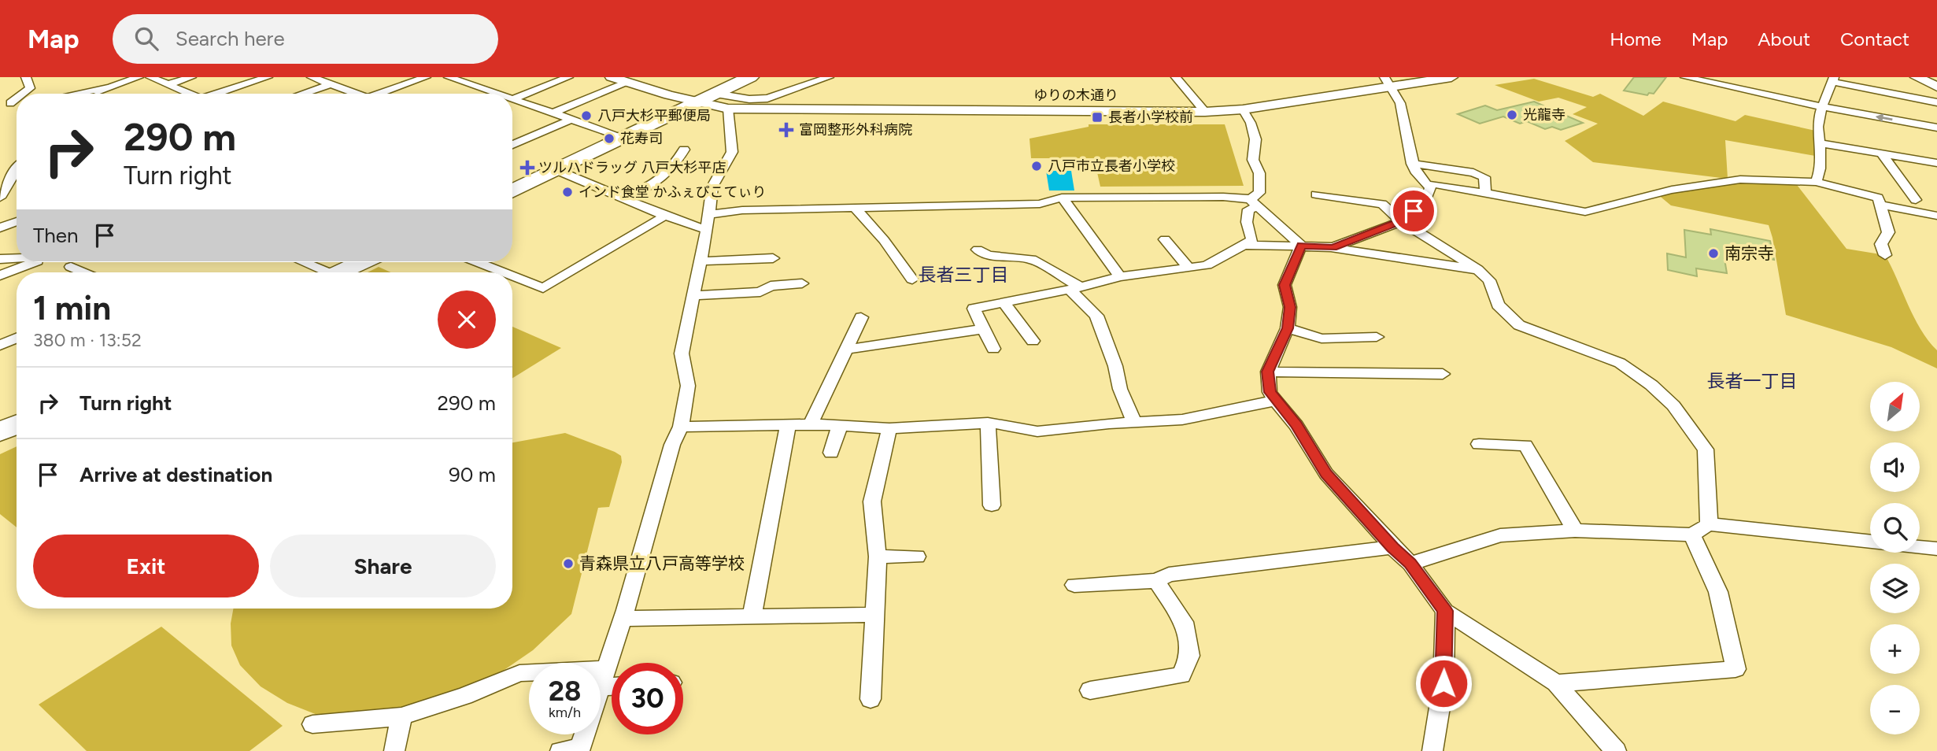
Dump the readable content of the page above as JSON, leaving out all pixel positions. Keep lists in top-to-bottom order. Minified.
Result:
{"streets":{"street":["ゆりの木通り"]},"districts":["長者三丁目","長者一丁目"],"places":{"other":["光龍寺","八戸大杉平郵便局","花寿司","八戸市立長者小学校","インド食堂 かふぇぴこてぃり","南宗寺","青森県立八戸高等学校"],"transit":["長者小学校前"],"health":["富岡整形外科病院","ツルハドラッグ 八戸大杉平店"]},"north":"top right","page":{"header":"Map","search":"Search here","nav":["Home","Map","About","Contact"],"turn":["290 m","Turn right"],"then":"Then","heading":["1 min","380 m · 13:52"],"list":[{"name":"Turn right","value":"290 m"},{"name":"Arrive at destination","value":"90 m"}],"map_buttons":["+","−"],"buttons":["Exit","Share"],"speed":"28 km/h","limit":"30"}}
